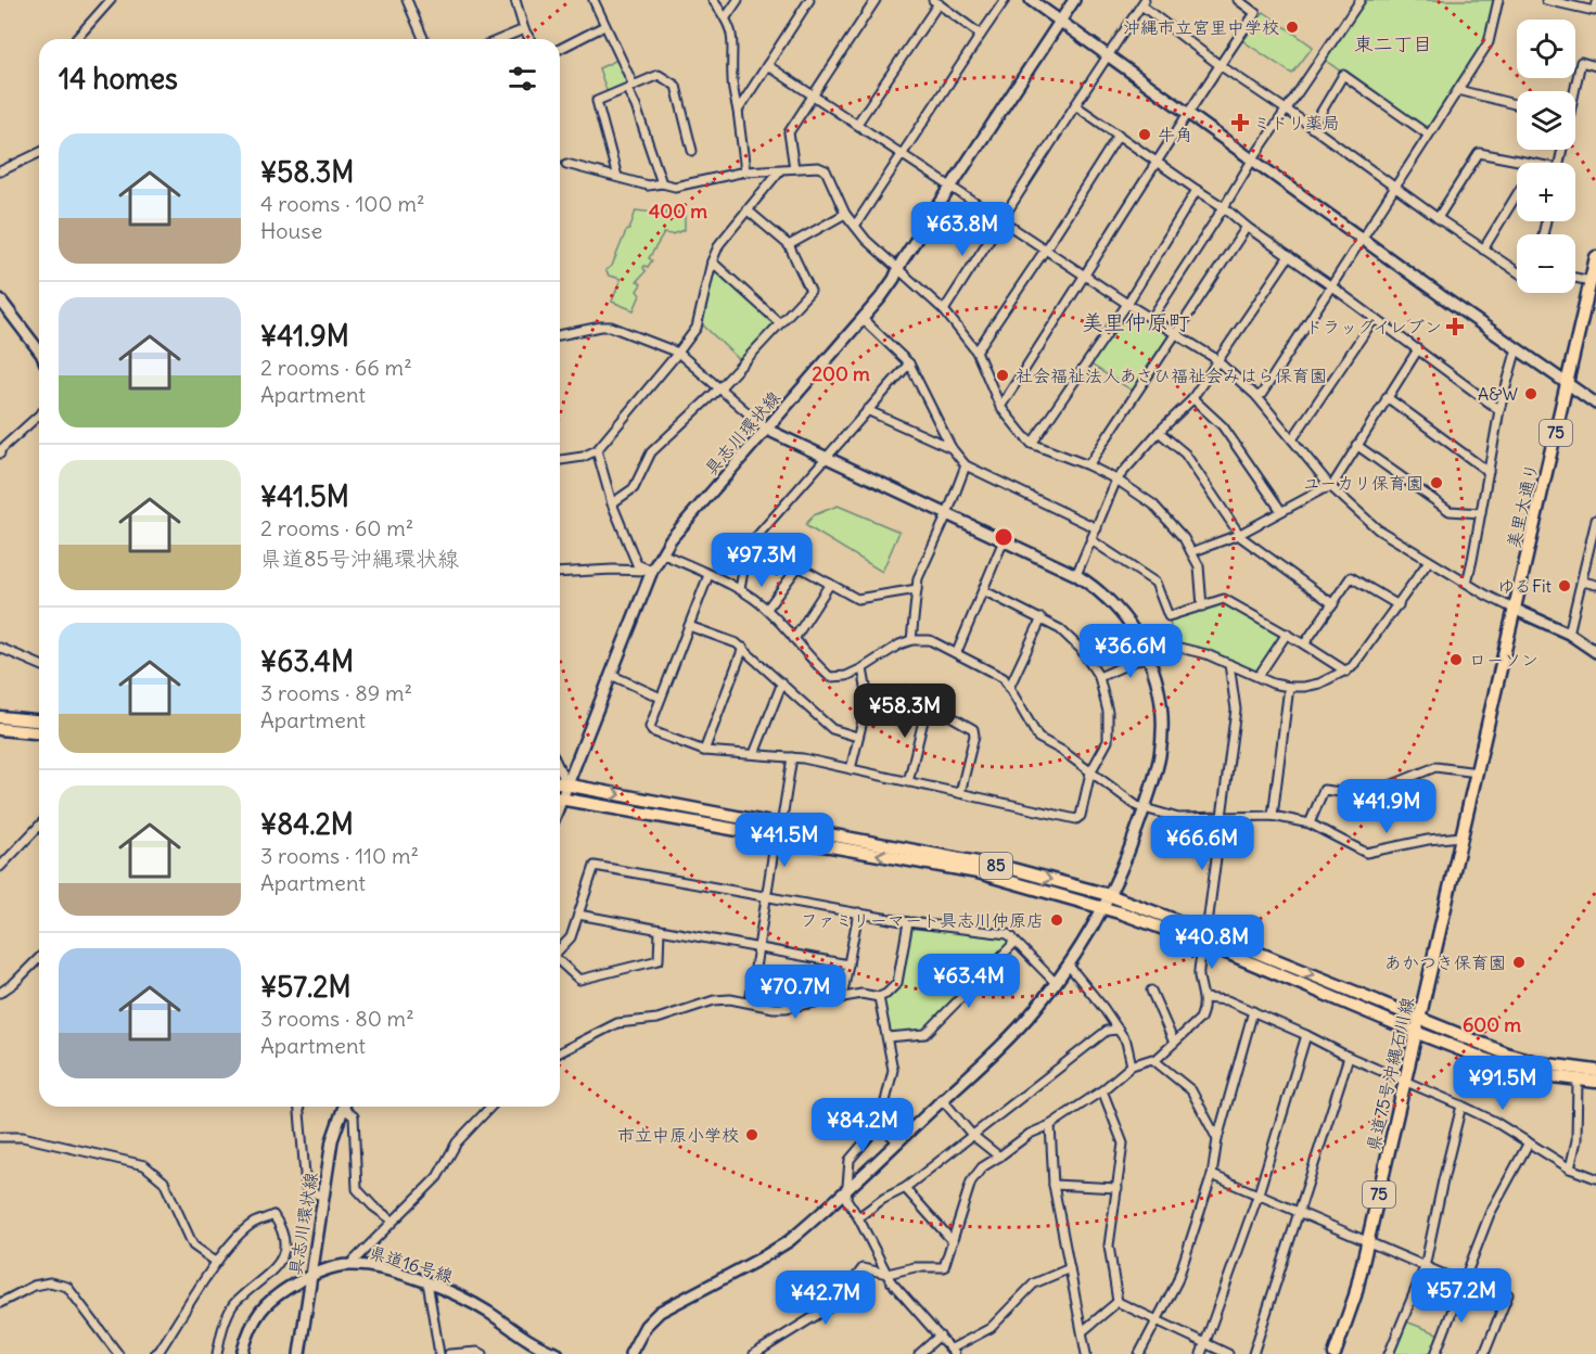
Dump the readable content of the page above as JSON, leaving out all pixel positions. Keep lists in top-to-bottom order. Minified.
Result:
{"streets":{"main road":["75","美里大通り","85","県道75号沖縄石川線"],"street":["具志川環状線","県道16号線"]},"crossings":[["具志川環状線","85"],["具志川環状線","県道16号線"],["美里大通り","県道75号沖縄石川線"],["85","県道75号沖縄石川線"]],"districts":["東二丁目","美里仲原町"],"places":{"other":["沖縄市立宮里中学校","牛角","社会福祉法人あさひ福祉会みはら保育園","A&W","ユーカリ保育園","ゆるFit","ローソン","ファミリーマート具志川仲原店","あかつき保育園","市立中原小学校"],"health":["ミドリ薬局","ドラッグイレブン"]},"page":{"map_buttons":["+","−"],"heading":"14 homes","list":[{"name":"¥58.3M","note":"4 rooms · 100 m² · House"},{"name":"¥41.9M","note":"2 rooms · 66 m² · Apartment"},{"name":"¥41.5M","note":"2 rooms · 60 m² · 県道85号沖縄環状線"},{"name":"¥63.4M","note":"3 rooms · 89 m² · Apartment"},{"name":"¥84.2M","note":"3 rooms · 110 m² · Apartment"},{"name":"¥57.2M","note":"3 rooms · 80 m² · Apartment"}],"price":["¥63.8M","¥97.3M","¥36.6M","¥58.3M","¥41.9M","¥41.5M","¥66.6M","¥40.8M","¥63.4M","¥70.7M","¥91.5M","¥84.2M","¥57.2M","¥42.7M"]},"rings":["400 m","200 m","600 m"]}
